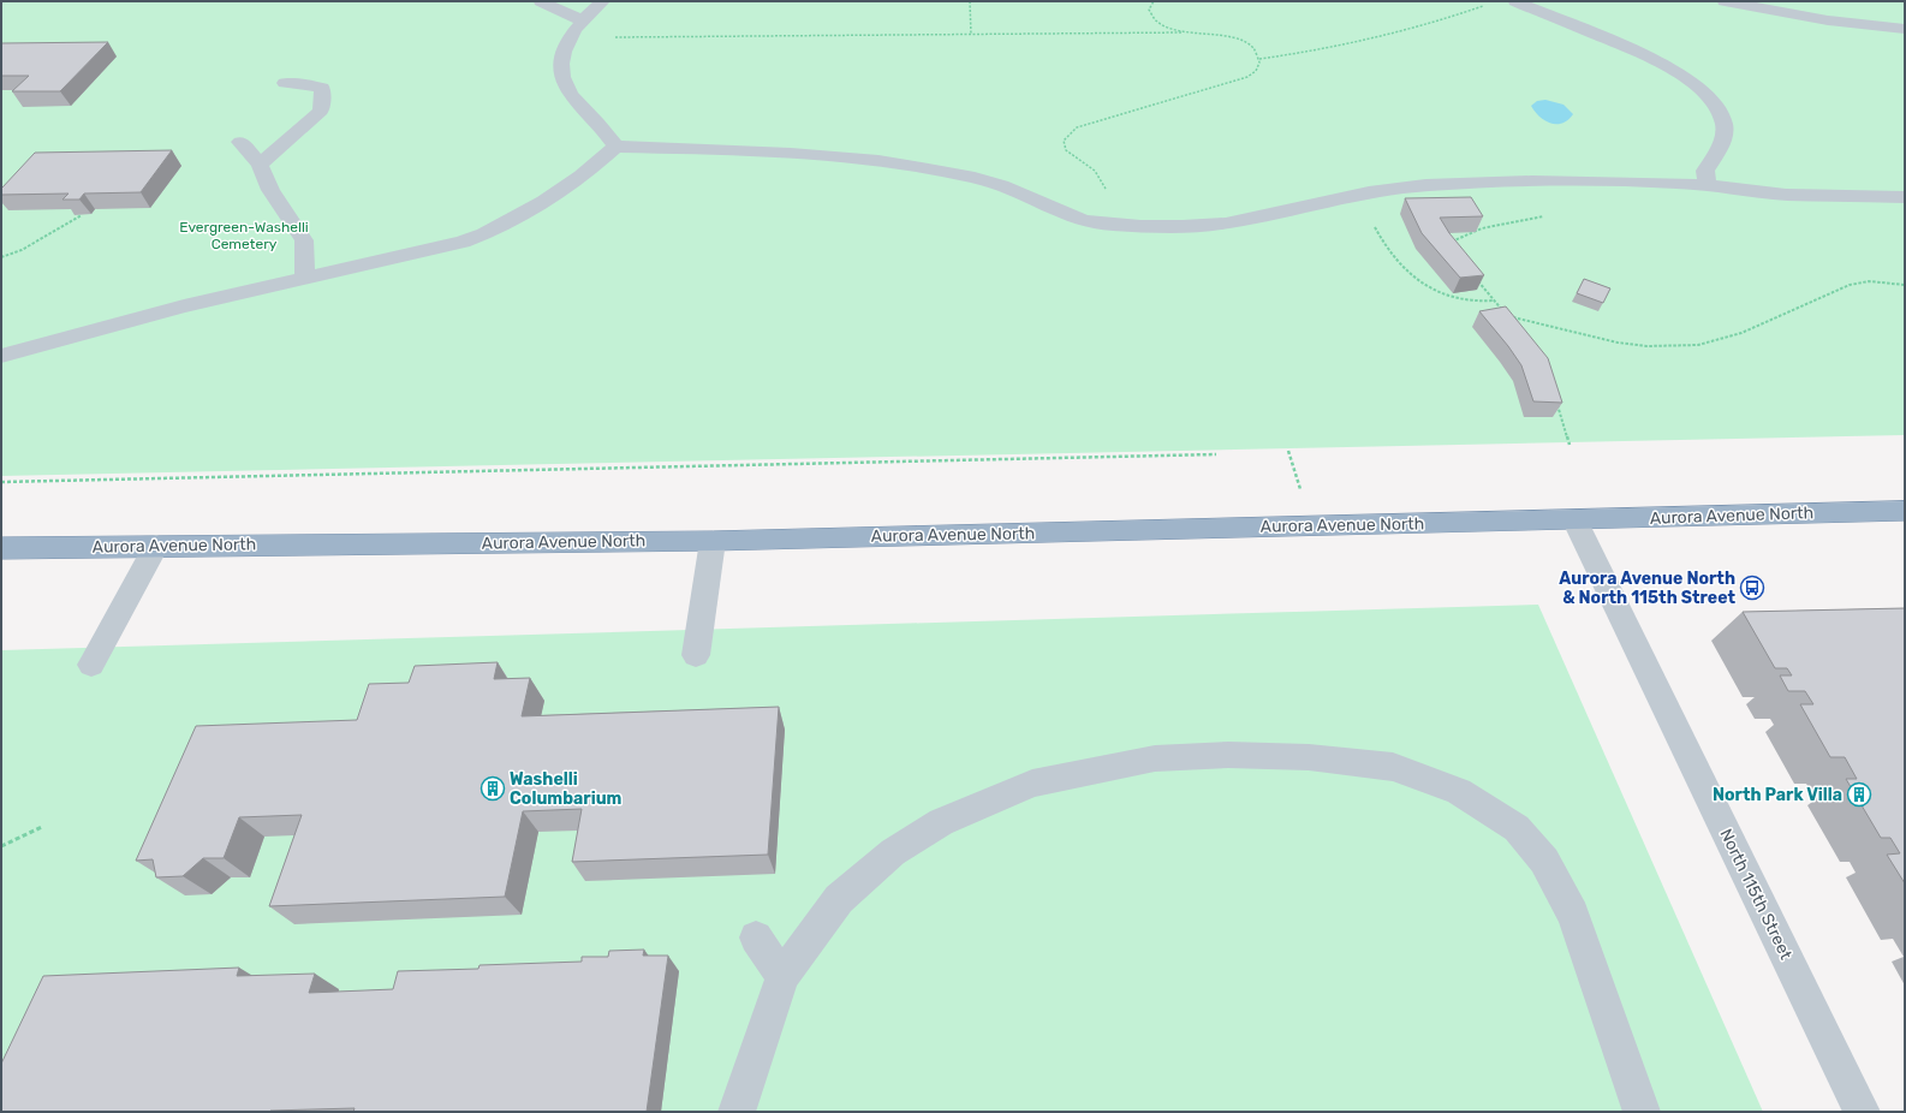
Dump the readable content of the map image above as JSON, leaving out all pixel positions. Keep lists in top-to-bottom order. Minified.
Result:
{"streets":{"highway":["Aurora Avenue North"],"street":["North 115th Street"]},"crossings":[["Aurora Avenue North","North 115th Street"]],"parks":["Evergreen-Washelli Cemetery"],"places":{"bus stop":["Aurora Avenue North & North 115th Street"],"building":["Washelli Columbarium","North Park Villa"]}}
